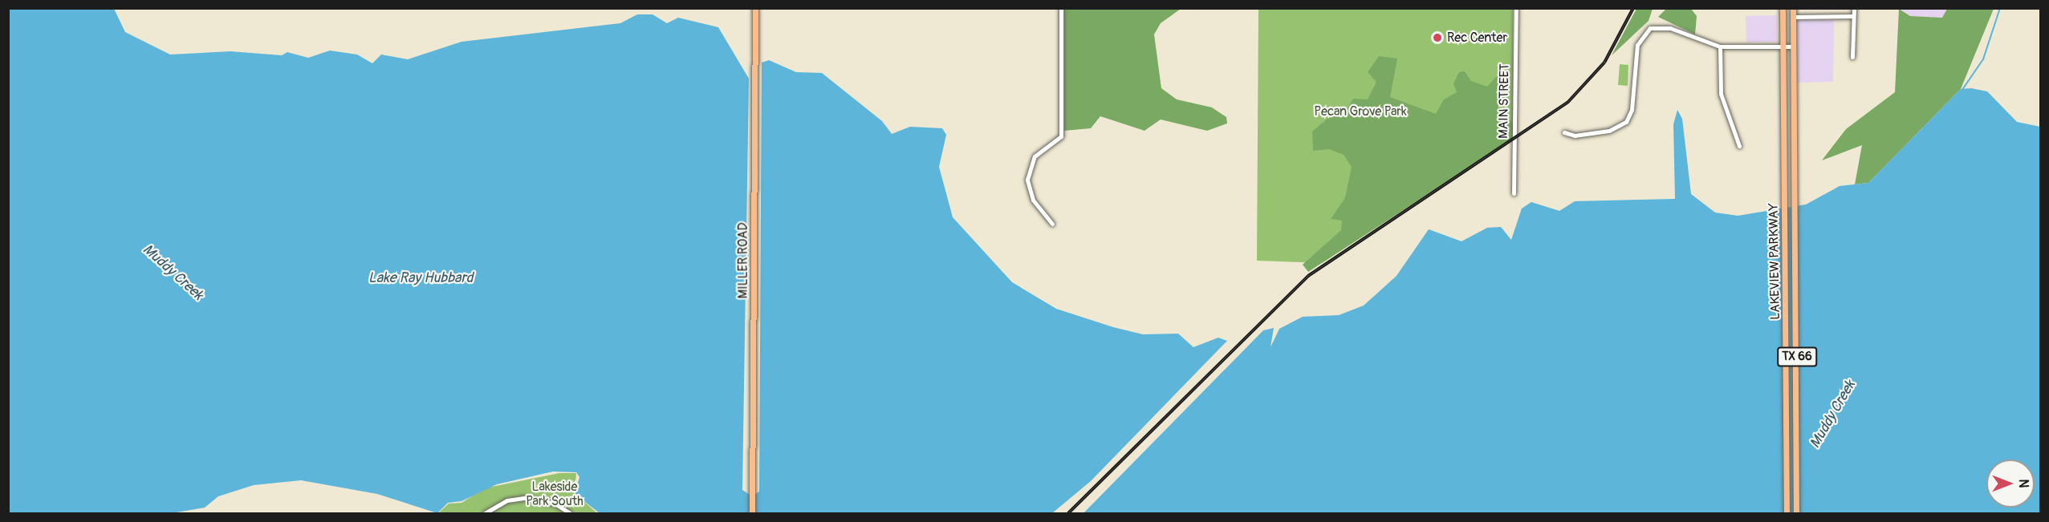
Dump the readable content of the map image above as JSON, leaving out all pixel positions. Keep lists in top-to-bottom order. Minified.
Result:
{"streets":{"main road":["MILLER ROAD","LAKEVIEW PARKWAY","TX 66"],"street":["MAIN STREET"]},"water":["Muddy Creek","Lake Ray Hubbard"],"parks":["Pecan Grove Park","Lakeside Park South"],"places":["Rec Center"],"north":"right"}
